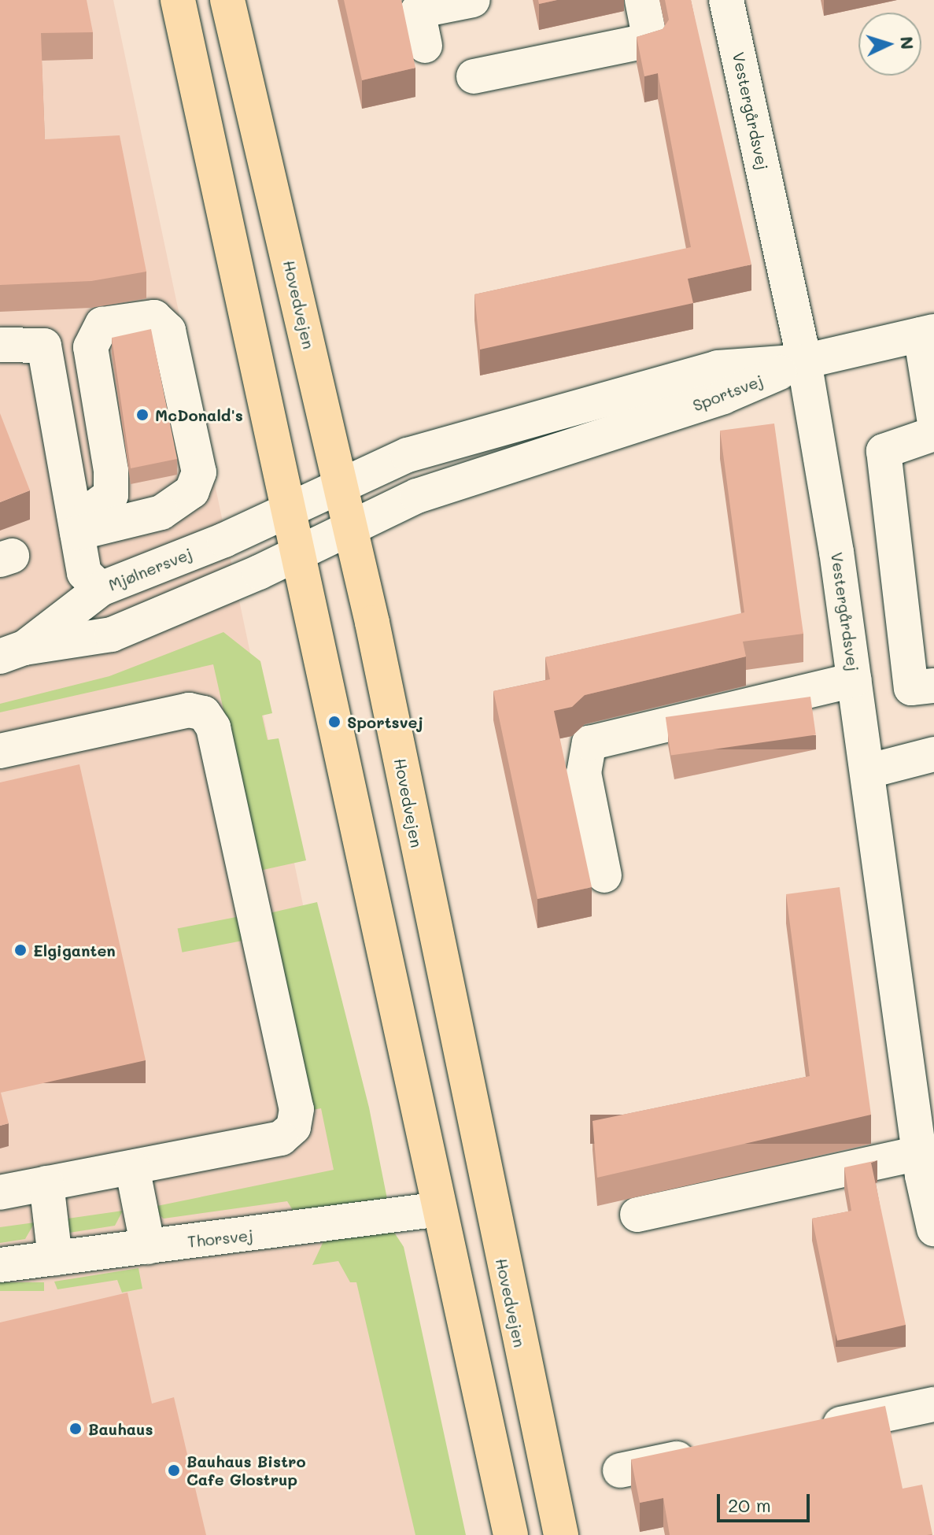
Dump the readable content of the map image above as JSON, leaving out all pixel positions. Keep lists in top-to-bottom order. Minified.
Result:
{"streets":{"main road":["Hovedvejen"],"street":["Vestergårdsvej","Sportsvej","Mjølnersvej","Thorsvej"]},"crossings":[["Vestergårdsvej","Sportsvej"],["Hovedvejen","Sportsvej"],["Sportsvej","Mjølnersvej"]],"places":["McDonald's","Sportsvej","Elgiganten","Bauhaus","Bauhaus Bistro Cafe Glostrup"],"scale_bar":"20 m","north":"right"}
